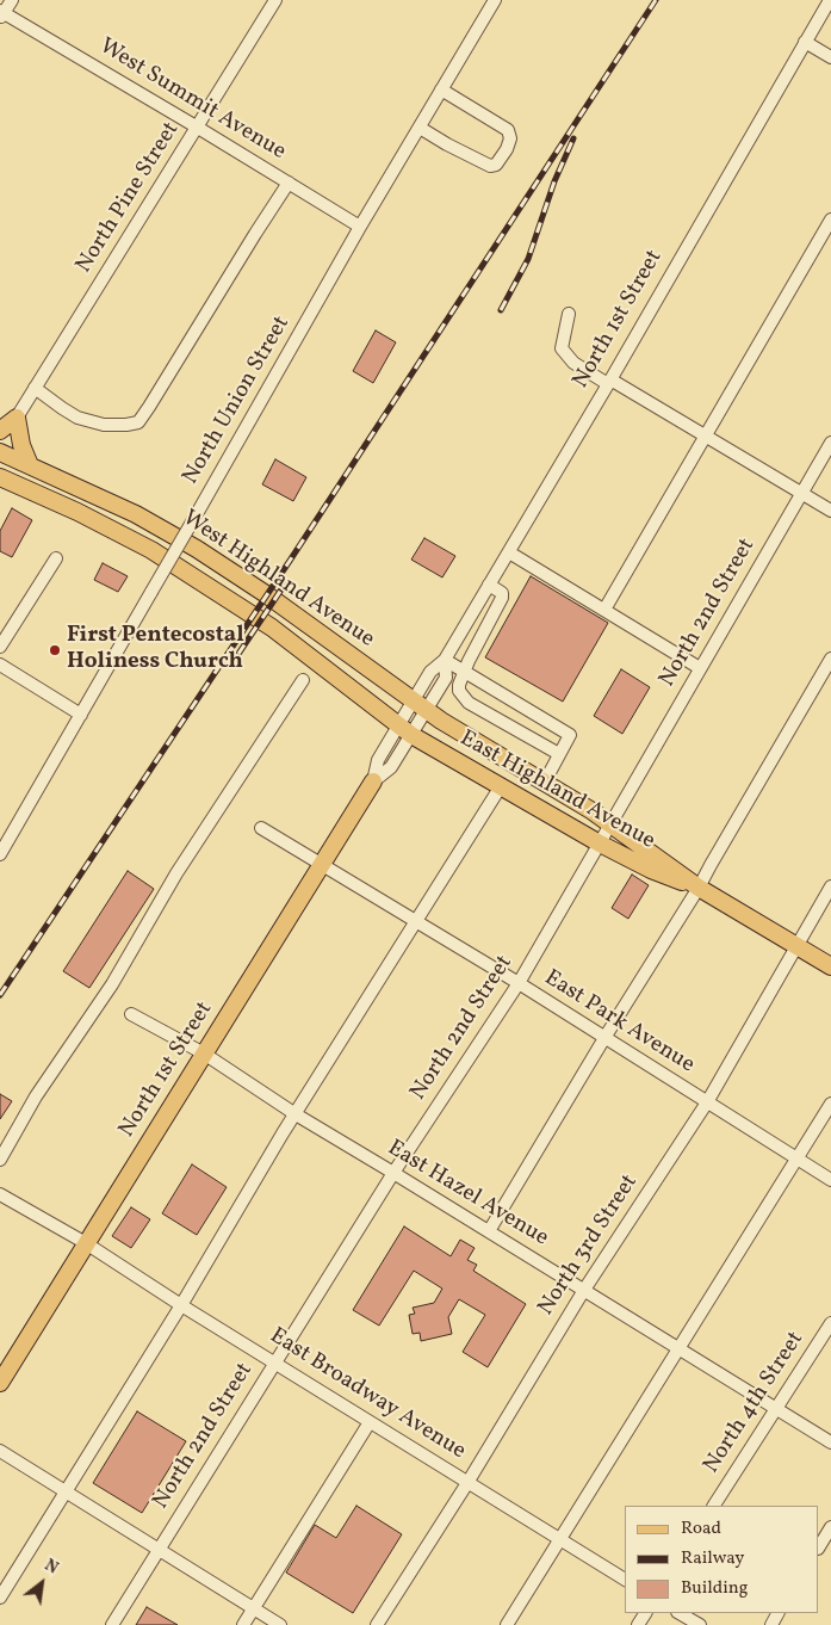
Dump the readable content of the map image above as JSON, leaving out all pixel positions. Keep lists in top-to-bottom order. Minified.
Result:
{"streets":{"main road":["North 1st Street","West Highland Avenue","East Highland Avenue"],"street":["West Summit Avenue","North Pine Street","North Union Street","North 2nd Street","East Park Avenue","East Hazel Avenue","North 3rd Street","East Broadway Avenue","North 4th Street"]},"crossings":[["West Summit Avenue","North Pine Street"],["West Summit Avenue","North Union Street"],["North 1st Street","West Highland Avenue"],["North 1st Street","East Highland Avenue"],["North 1st Street","East Park Avenue"],["North 1st Street","East Hazel Avenue"],["North 1st Street","East Broadway Avenue"],["West Highland Avenue","East Highland Avenue"],["North 2nd Street","East Highland Avenue"],["North 2nd Street","East Park Avenue"],["North 2nd Street","East Hazel Avenue"],["North 2nd Street","East Broadway Avenue"],["East Highland Avenue","North 3rd Street"],["East Park Avenue","North 3rd Street"],["East Hazel Avenue","North 3rd Street"],["East Hazel Avenue","North 4th Street"],["North 3rd Street","East Broadway Avenue"]],"places":["First Pentecostal Holiness Church"],"legend":["Road","Railway","Building"],"north":"top right"}
